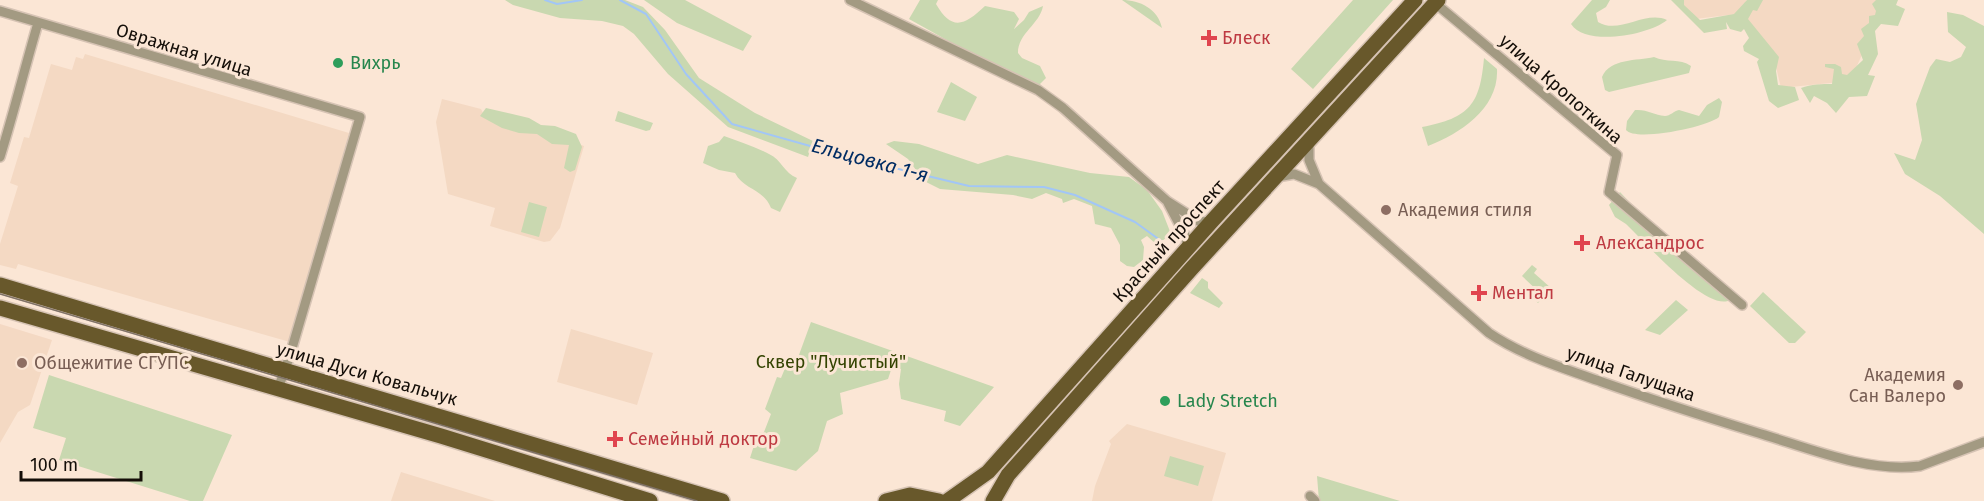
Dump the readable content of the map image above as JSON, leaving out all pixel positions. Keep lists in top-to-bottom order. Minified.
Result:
{"streets":{"main road":["Красный проспект","улица Дуси Ковальчук"],"street":["Овражная улица","улица Кропоткина","улица Галущака"]},"crossings":[["Овражная улица","улица Дуси Ковальчук"],["улица Кропоткина","Красный проспект"]],"water":["Ельцовка 1-я"],"parks":["Сквер \"Лучистый\""],"places":{"health":["Блеск","Александрос","Ментал","Семейный доктор"],"other":["Вихрь","Академия стиля","Общежитие СГУПС","Академия Сан Валеро","Lady Stretch"]},"scale_bar":"100 m"}
